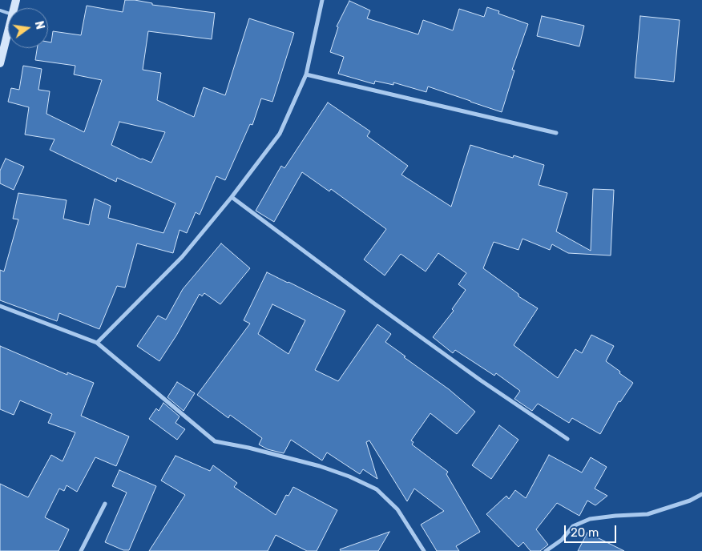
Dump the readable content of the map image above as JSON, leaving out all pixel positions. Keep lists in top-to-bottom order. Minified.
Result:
{"scale_bar":"20 m","north":"right"}
